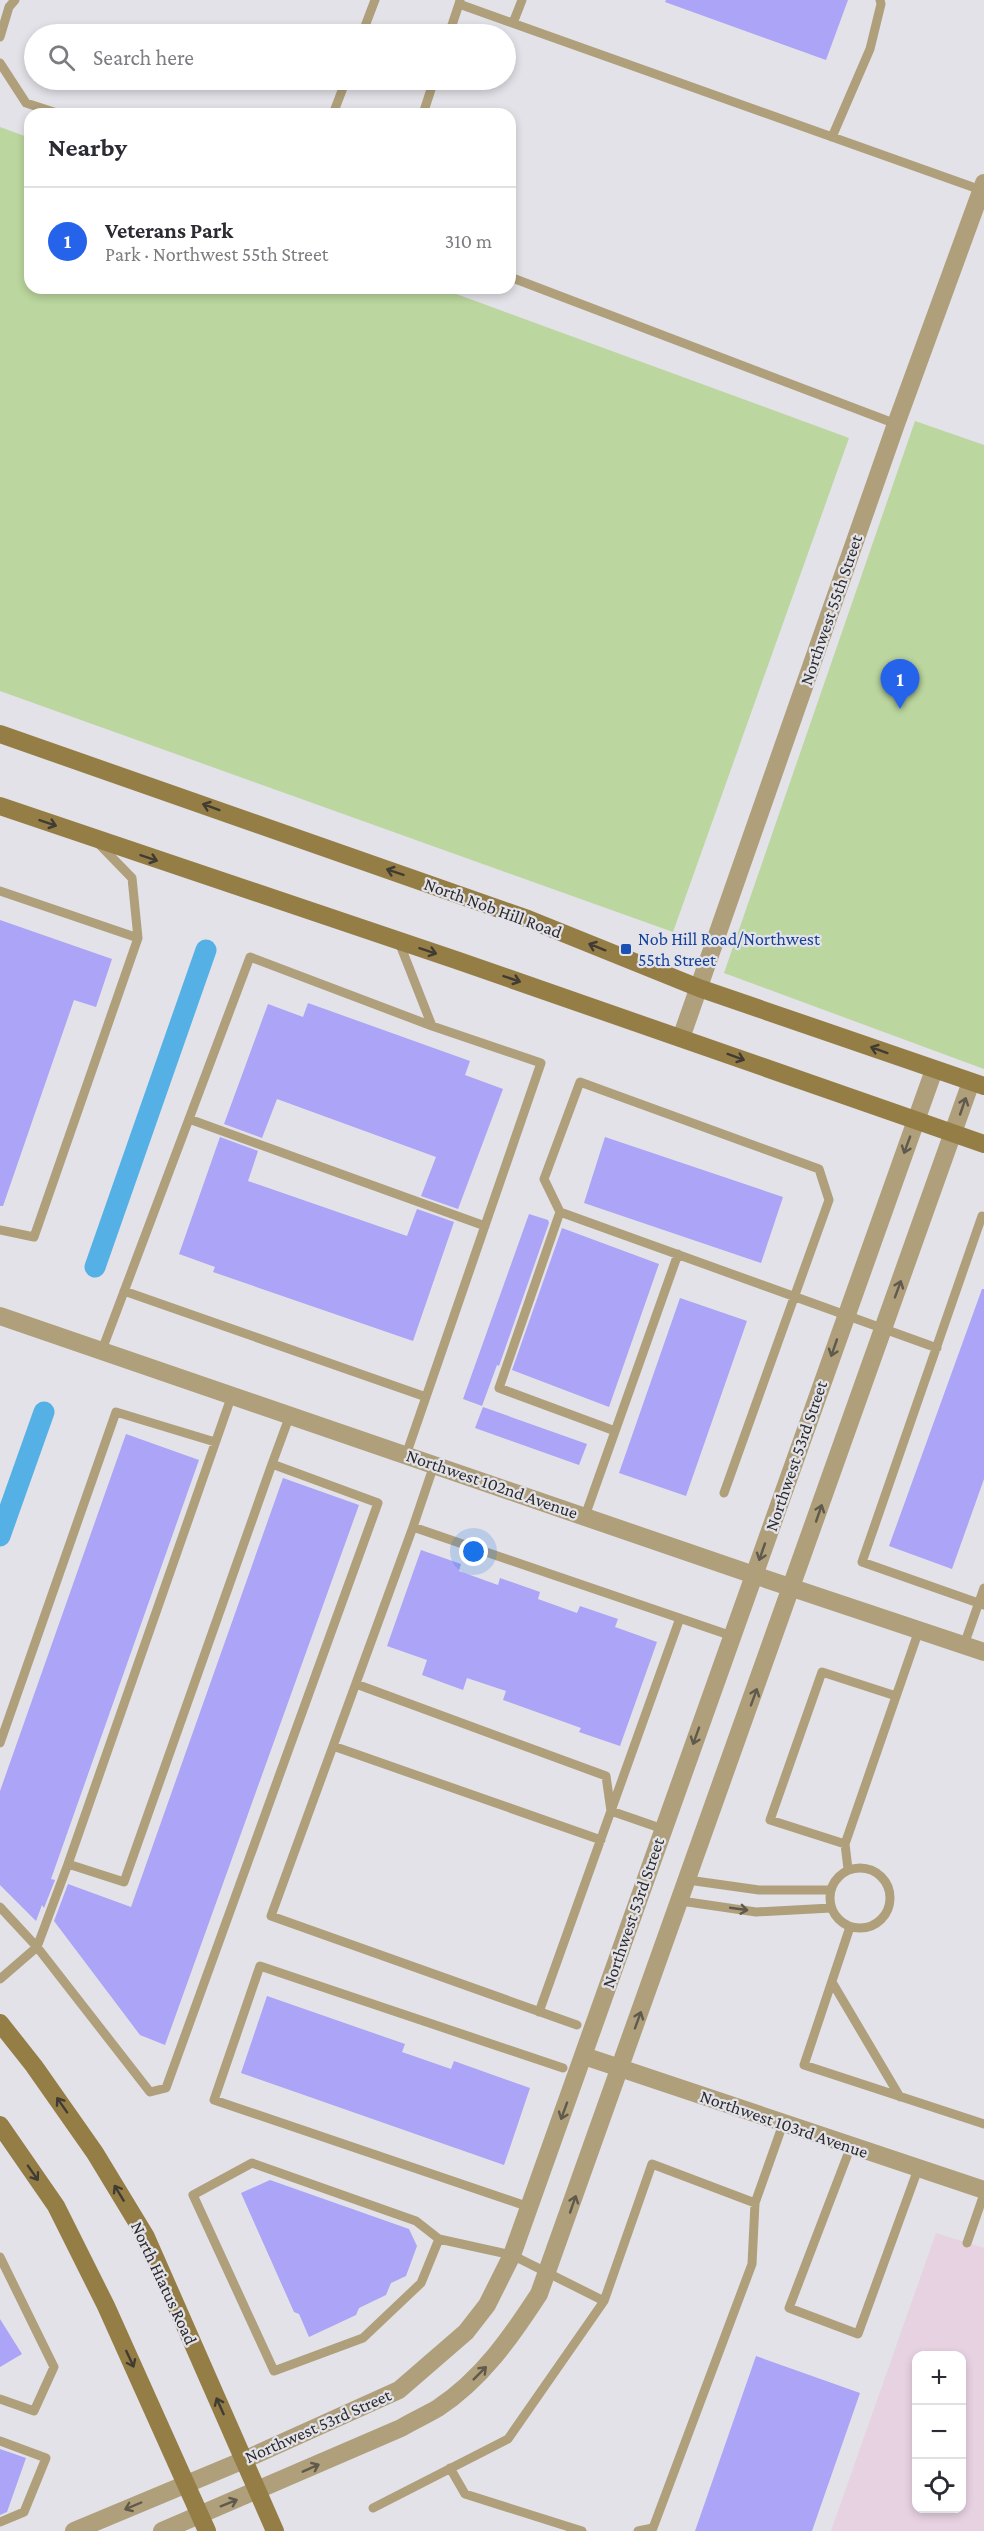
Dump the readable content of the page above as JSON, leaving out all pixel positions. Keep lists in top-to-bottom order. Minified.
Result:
{"streets":{"main road":["North Nob Hill Road","North Hiatus Road"],"street":["Northwest 55th Street","Northwest 53rd Street","Northwest 102nd Avenue","Northwest 103rd Avenue"]},"crossings":[["Northwest 55th Street","North Nob Hill Road"],["North Nob Hill Road","Northwest 53rd Street"],["Northwest 53rd Street","Northwest 102nd Avenue"],["Northwest 53rd Street","Northwest 103rd Avenue"],["Northwest 53rd Street","North Hiatus Road"]],"places":{"transit":["Nob Hill Road/Northwest 55th Street"]},"page":{"search":"Search here","heading":"Nearby","list":[{"mark":"1","name":"Veterans Park","note":"Park · Northwest 55th Street","value":"310 m"}],"pins":"1","map_buttons":["+","−"]}}
